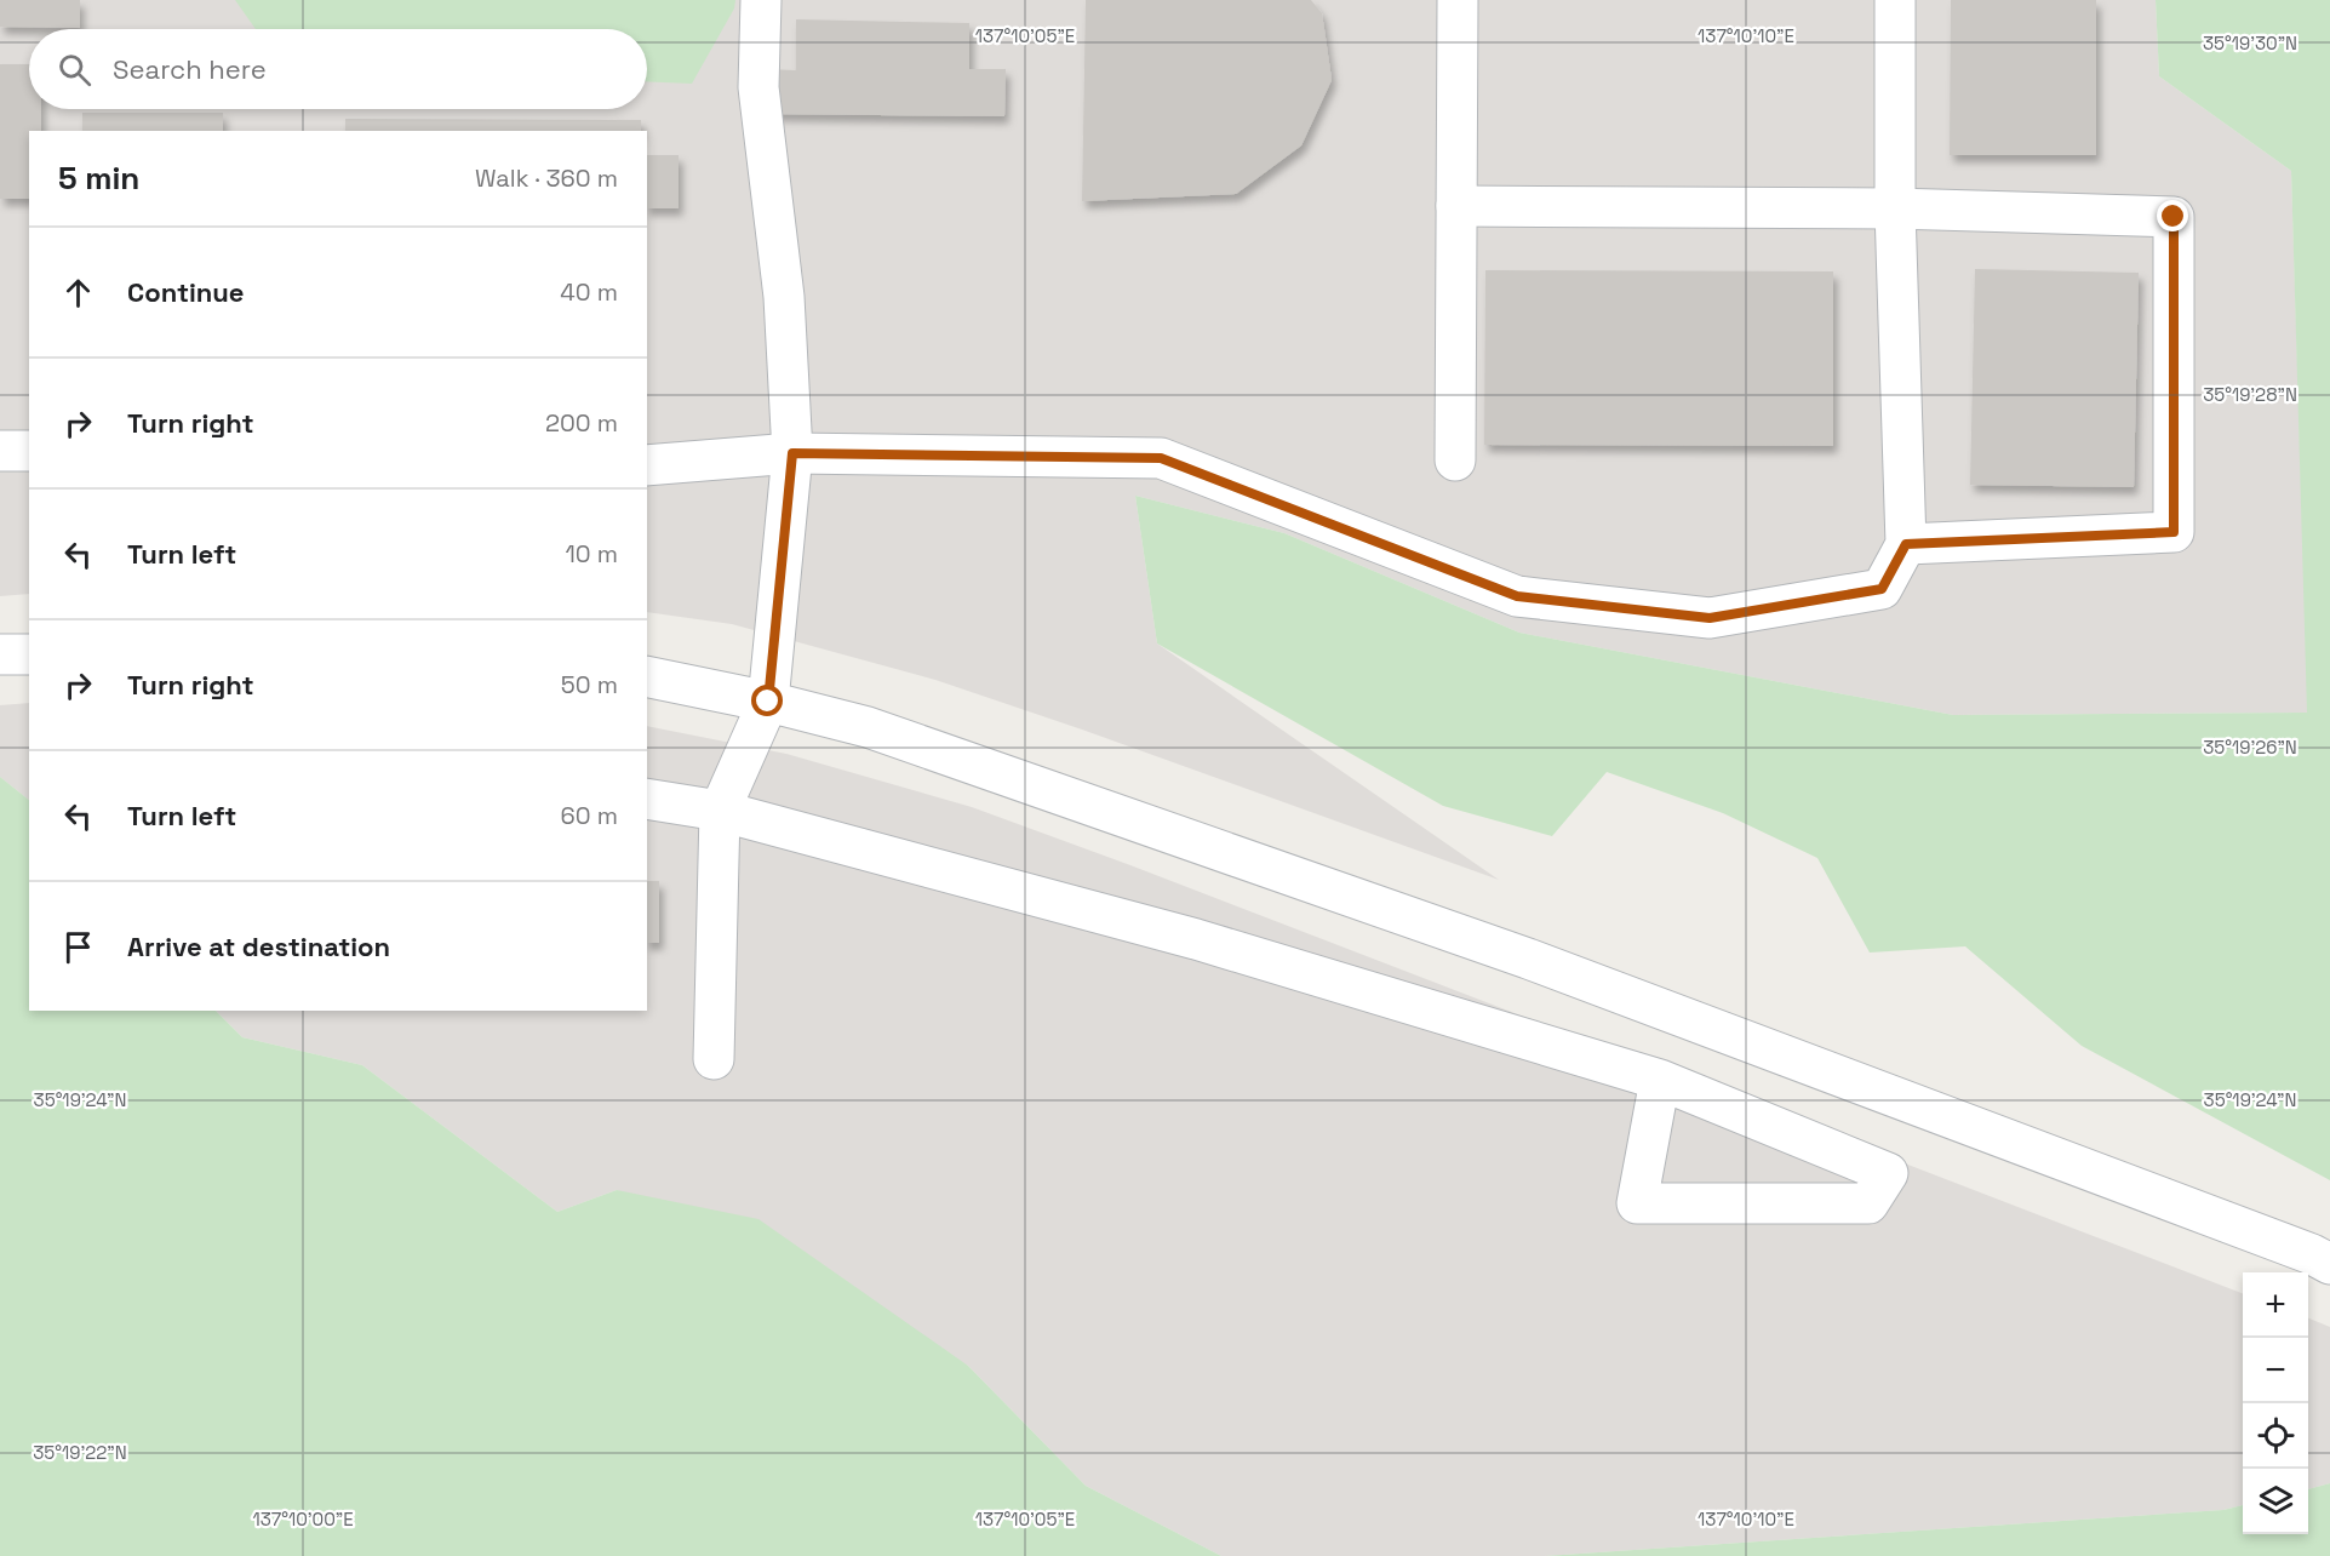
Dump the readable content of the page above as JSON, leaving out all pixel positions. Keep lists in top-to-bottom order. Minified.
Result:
{"page":{"search":"Search here","heading":["5 min","Walk · 360 m"],"list":[["Continue","40 m"],["Turn right","200 m"],["Turn left","10 m"],["Turn right","50 m"],["Turn left","60 m"],"Arrive at destination"],"map_buttons":["+","−"]},"coordinates":["137°10'05\"E","137°10'10\"E","35°19'30\"N","35°19'28\"N","35°19'26\"N","35°19'24\"N","35°19'22\"N","137°10'00\"E"]}
